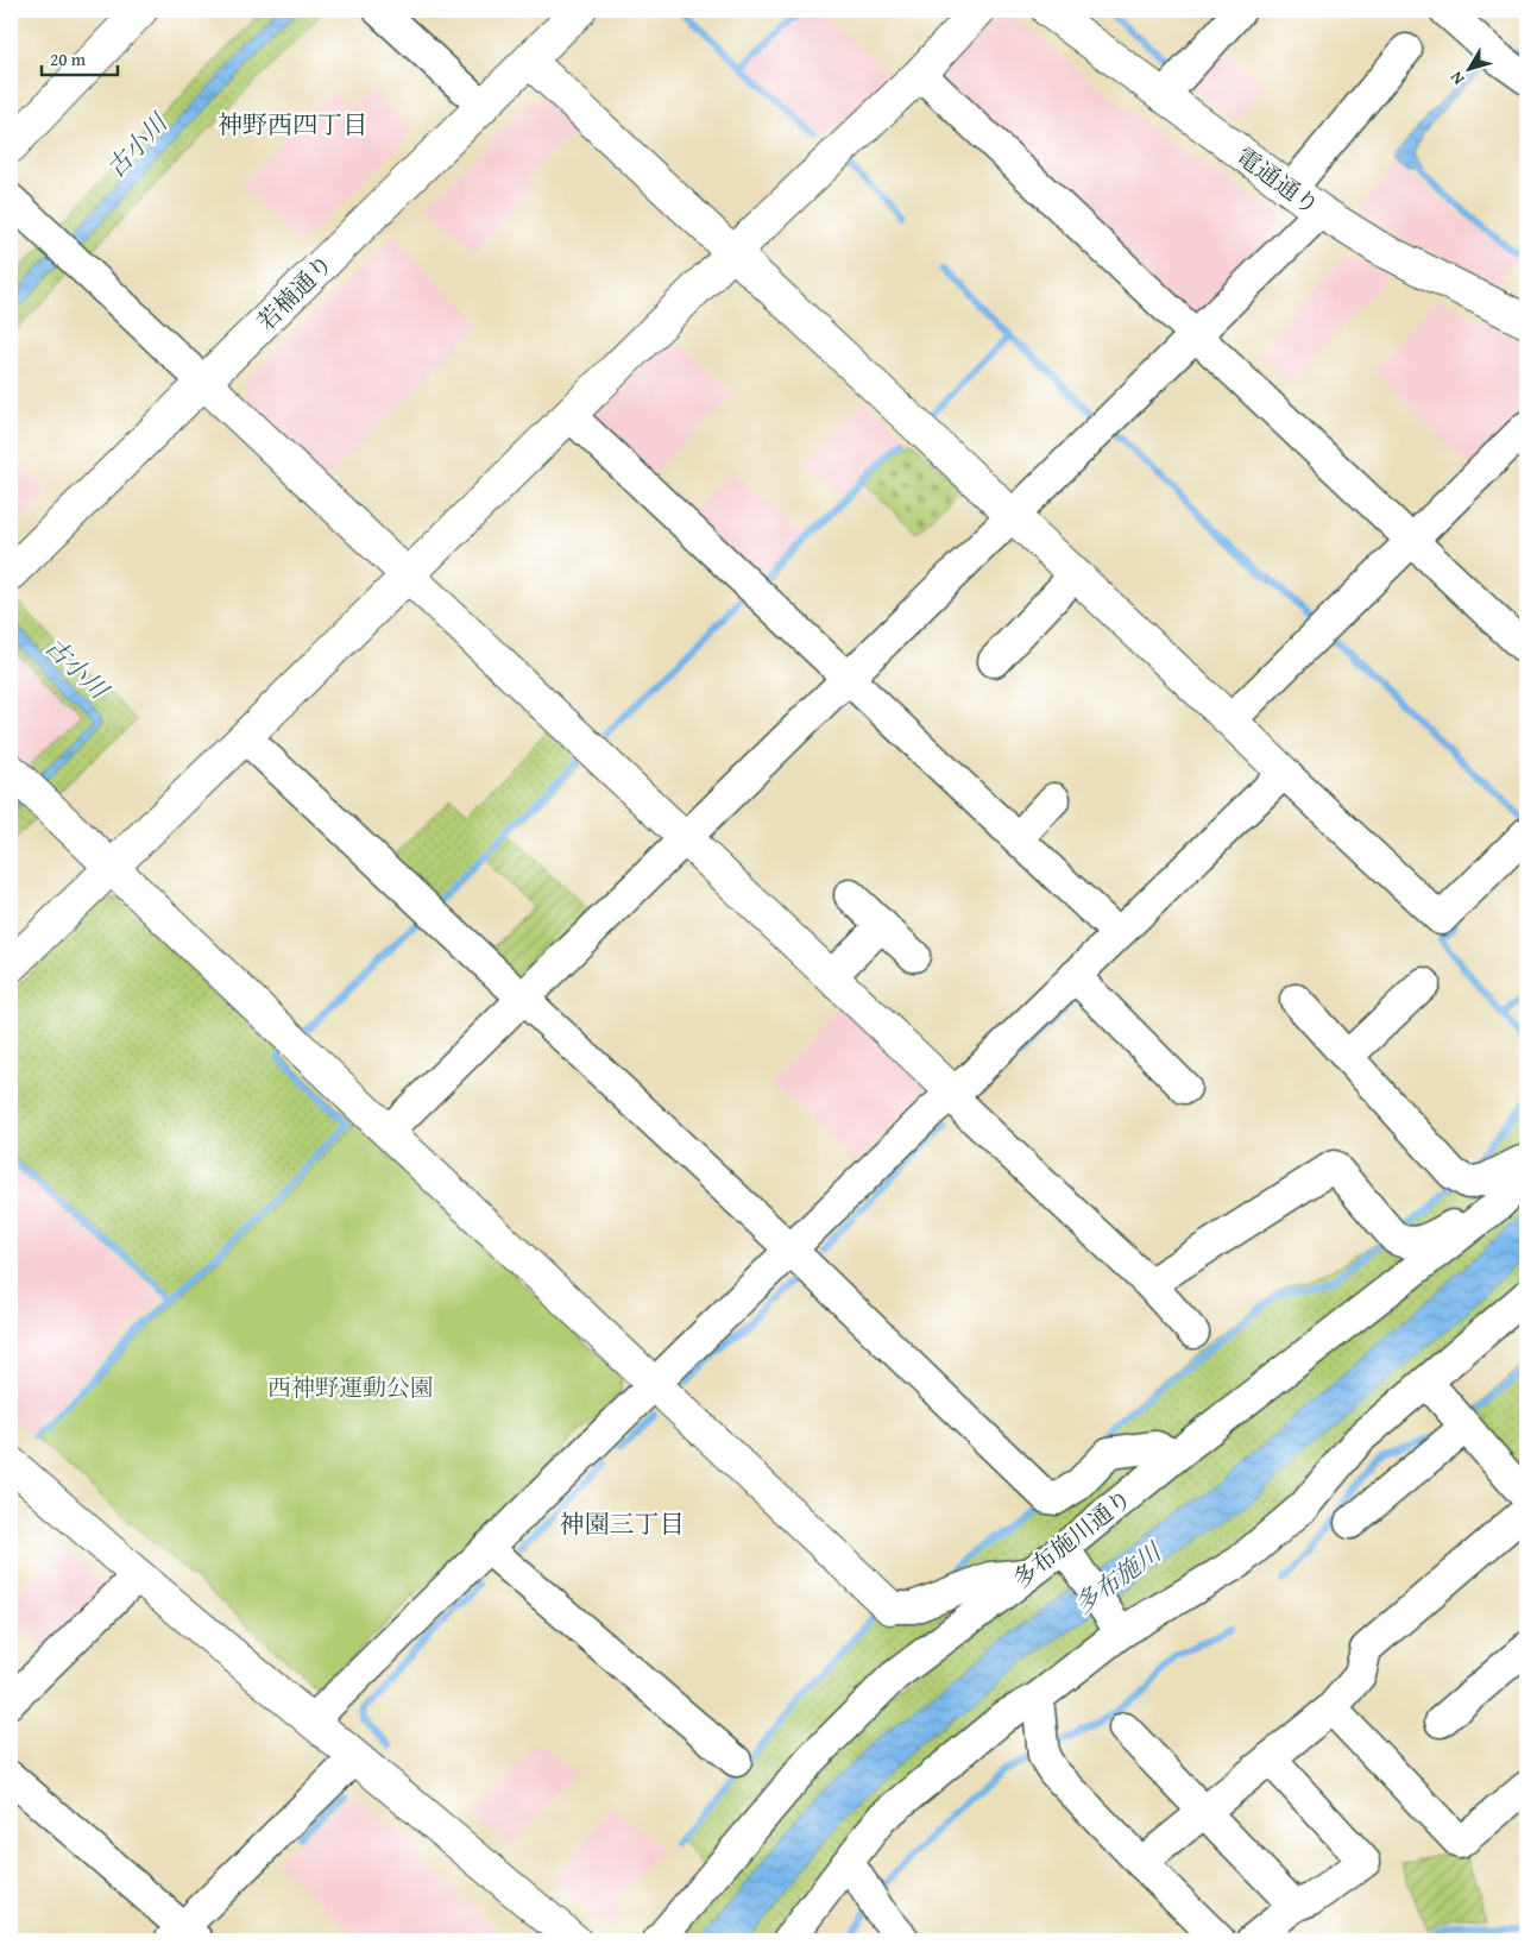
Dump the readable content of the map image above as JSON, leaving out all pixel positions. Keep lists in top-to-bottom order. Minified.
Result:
{"streets":{"street":["電通通り","若楠通り","多布施川通り"]},"districts":["神野西四丁目","神園三丁目"],"water":["古小川","多布施川"],"parks":["西神野運動公園"],"scale_bar":"20 m","north":"bottom left"}
